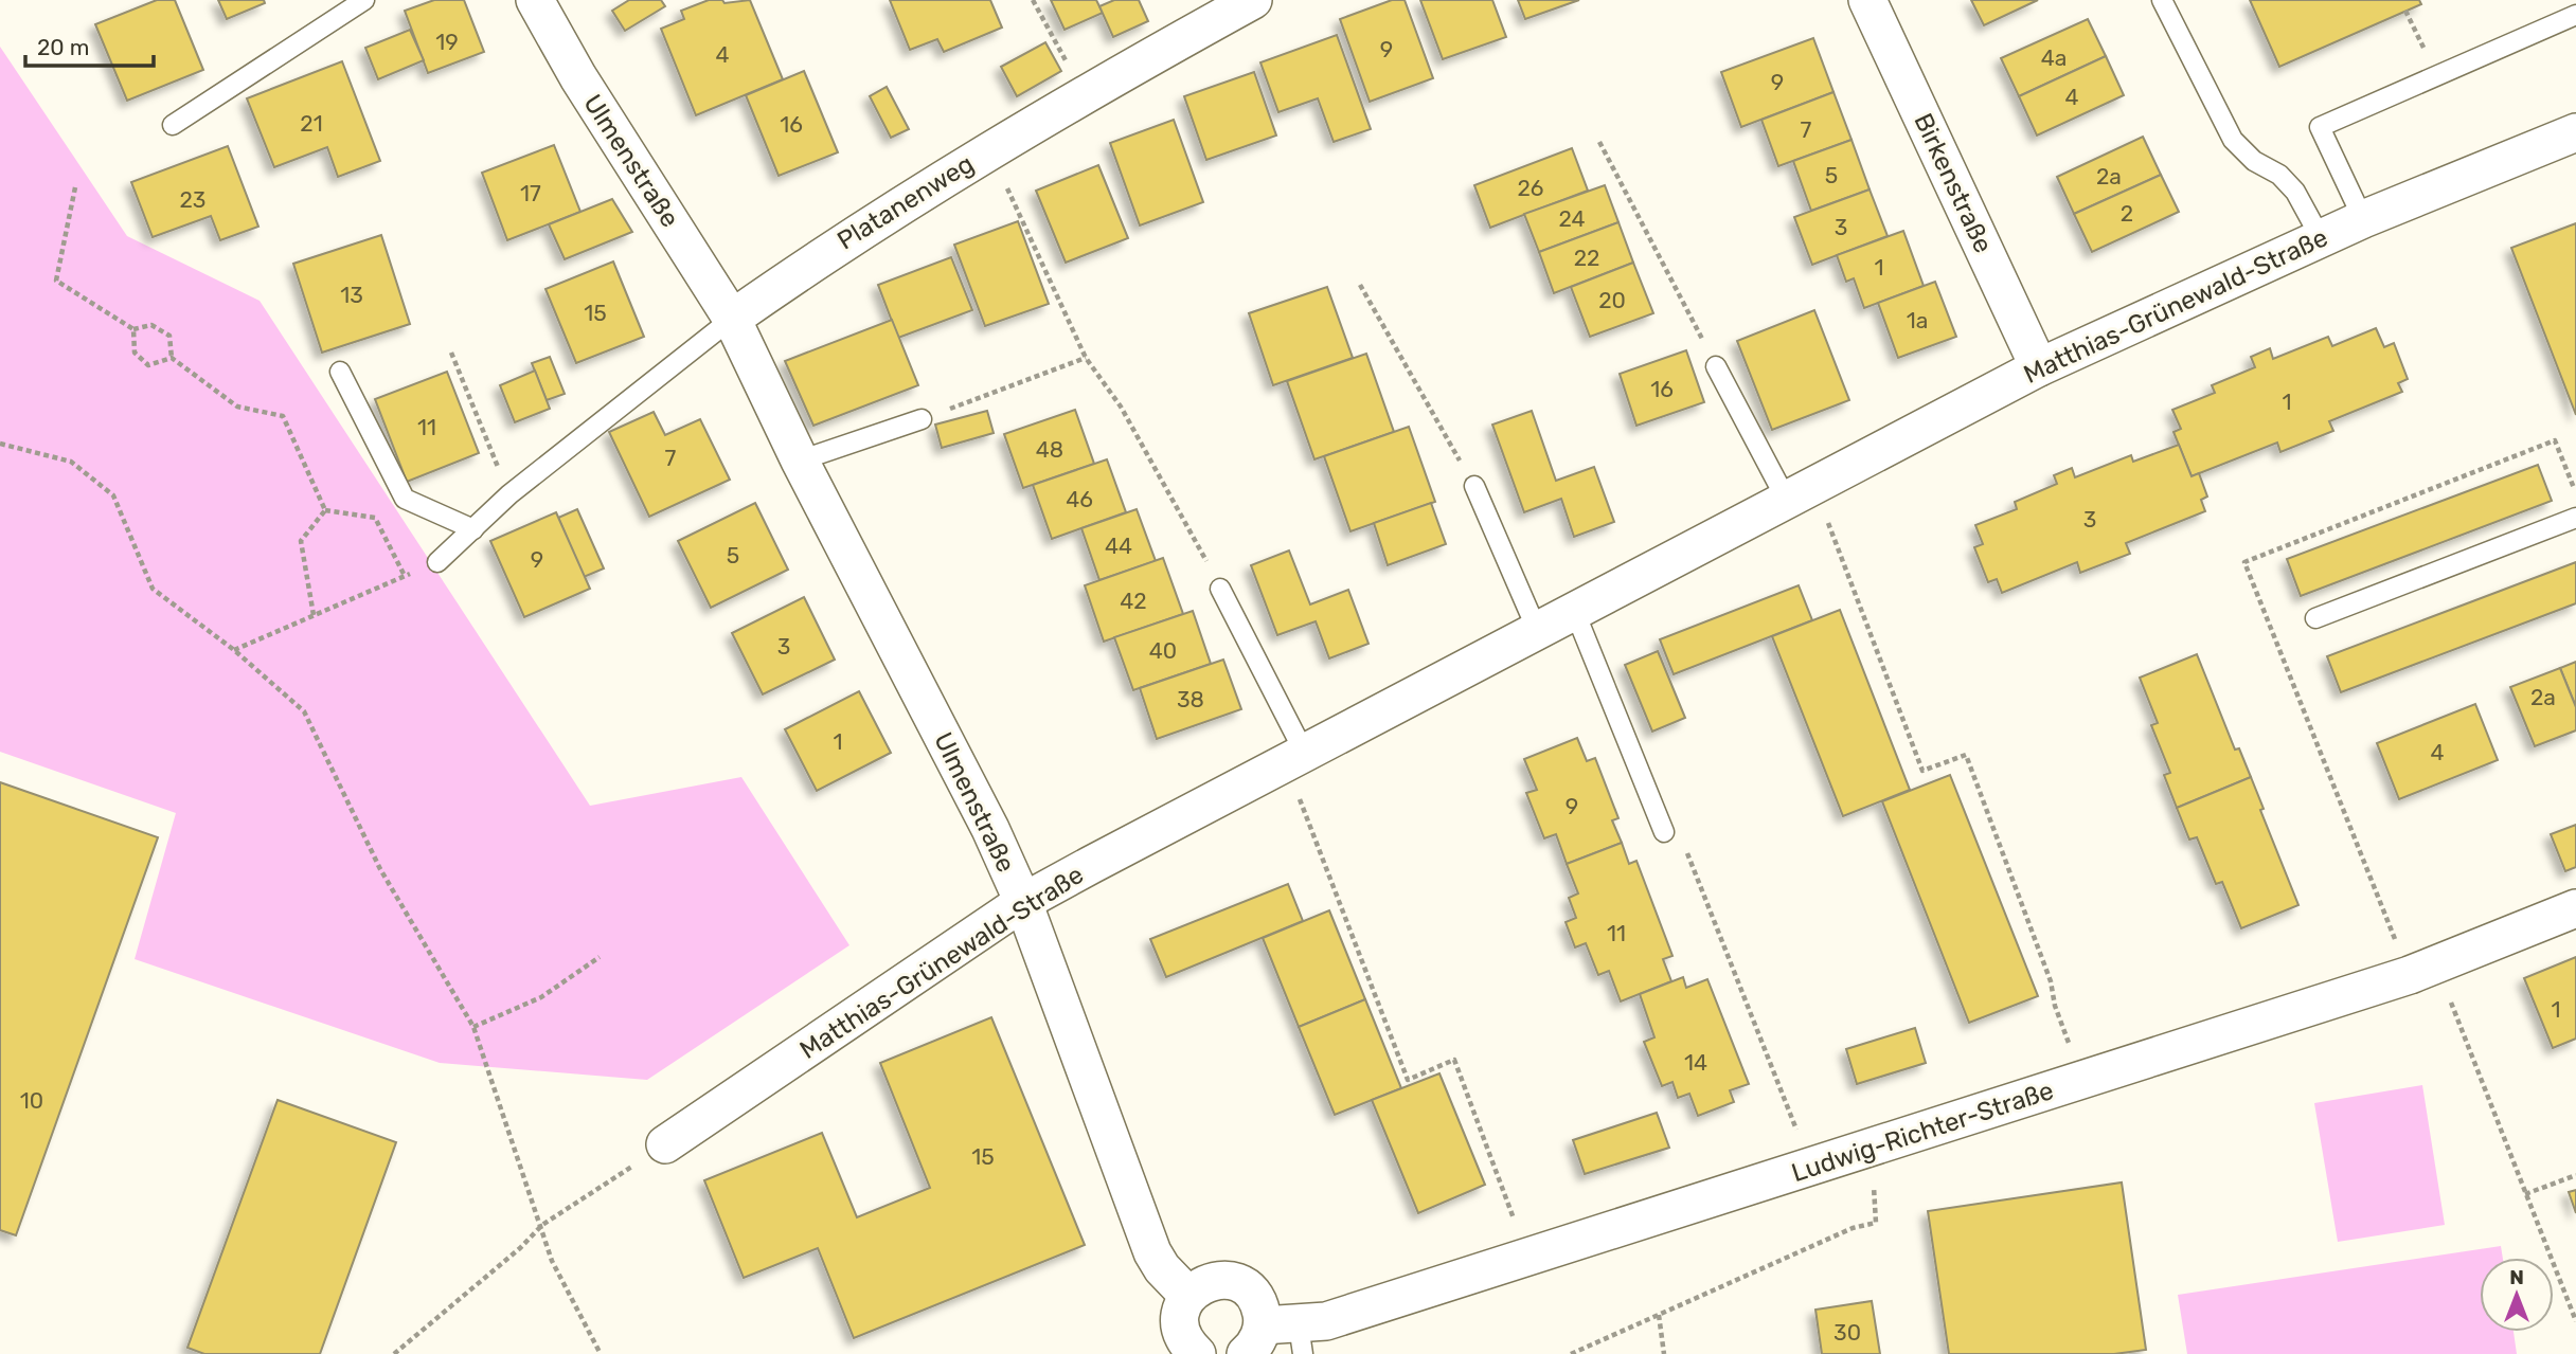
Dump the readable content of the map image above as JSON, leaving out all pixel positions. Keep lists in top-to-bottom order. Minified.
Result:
{"streets":{"street":["Ulmenstraße","Birkenstraße","Platanenweg","Matthias-Grünewald-Straße","Ludwig-Richter-Straße"]},"crossings":[["Ulmenstraße","Platanenweg"],["Ulmenstraße","Matthias-Grünewald-Straße"],["Birkenstraße","Matthias-Grünewald-Straße"]],"house_numbers":["19","9","4","4a","9","4","21","16","7","5","2a","26","17","23","2","24","3","22","1","13","20","15","1a","16","1","11","48","7","46","3","44","5","9","42","3","40","2a","38","1","4","9","11","1","14","10","15","30"],"scale_bar":"20 m","north":"top"}
